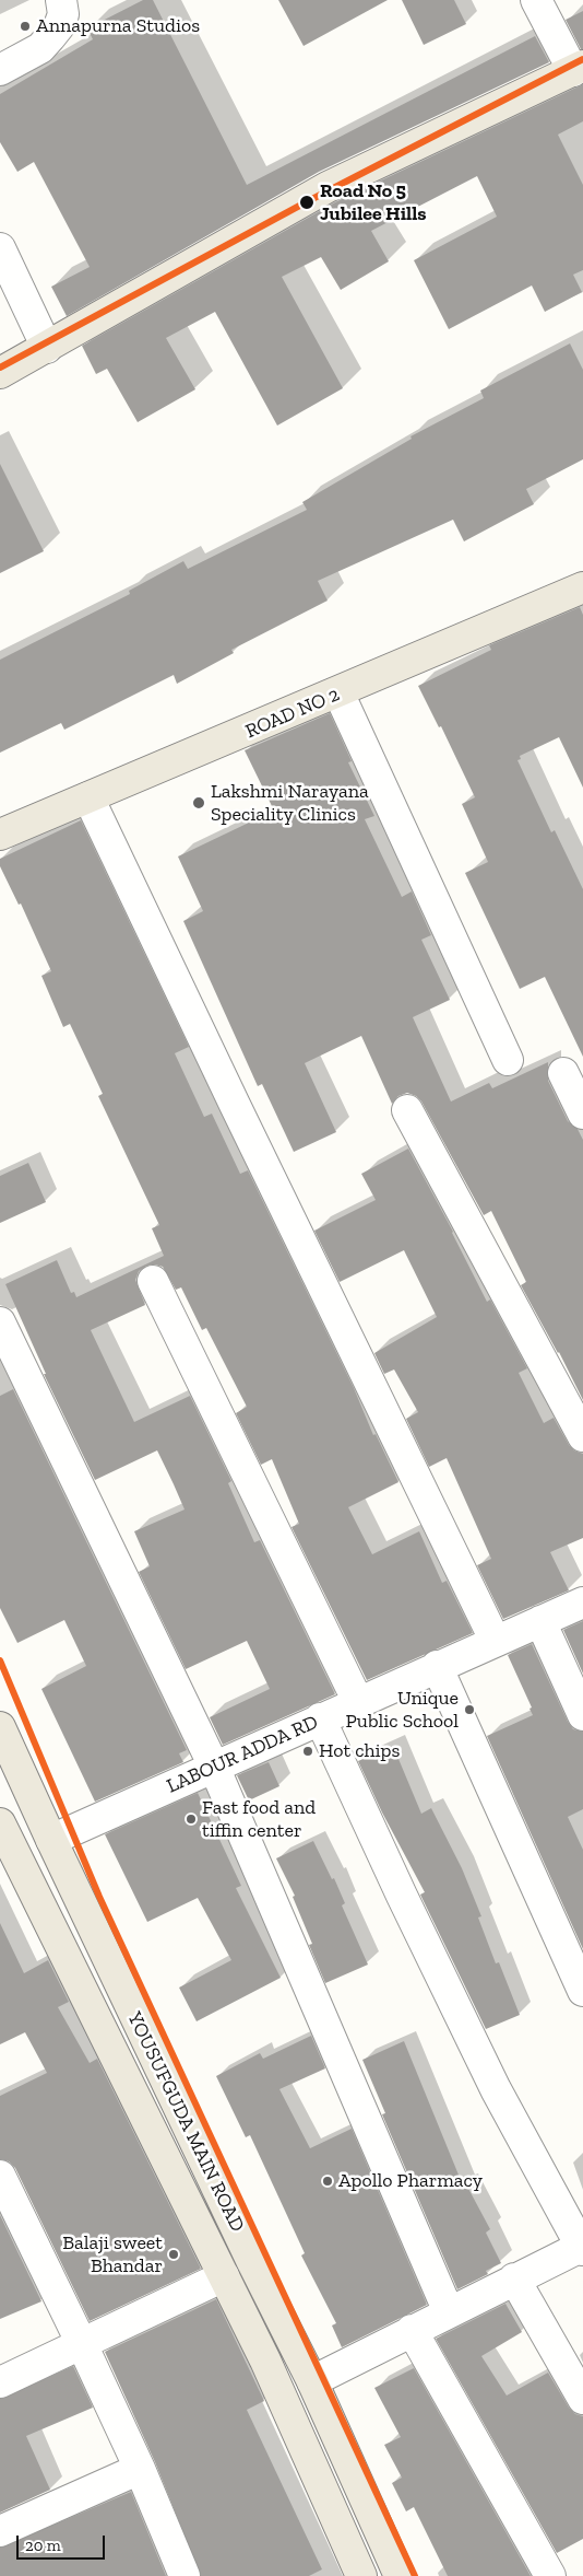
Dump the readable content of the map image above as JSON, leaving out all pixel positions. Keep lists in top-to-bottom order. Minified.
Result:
{"streets":{"main road":["ROAD NO 2","YOUSUFGUDA MAIN ROAD"],"street":["LABOUR ADDA RD"]},"crossings":[["LABOUR ADDA RD","YOUSUFGUDA MAIN ROAD"]],"places":["Annapurna Studios","Road No 5 Jubilee Hills","Lakshmi Narayana Speciality Clinics","Unique Public School","Hot chips","Fast food and tiffin center","Apollo Pharmacy","Balaji sweet Bhandar"],"scale_bar":"20 m"}
